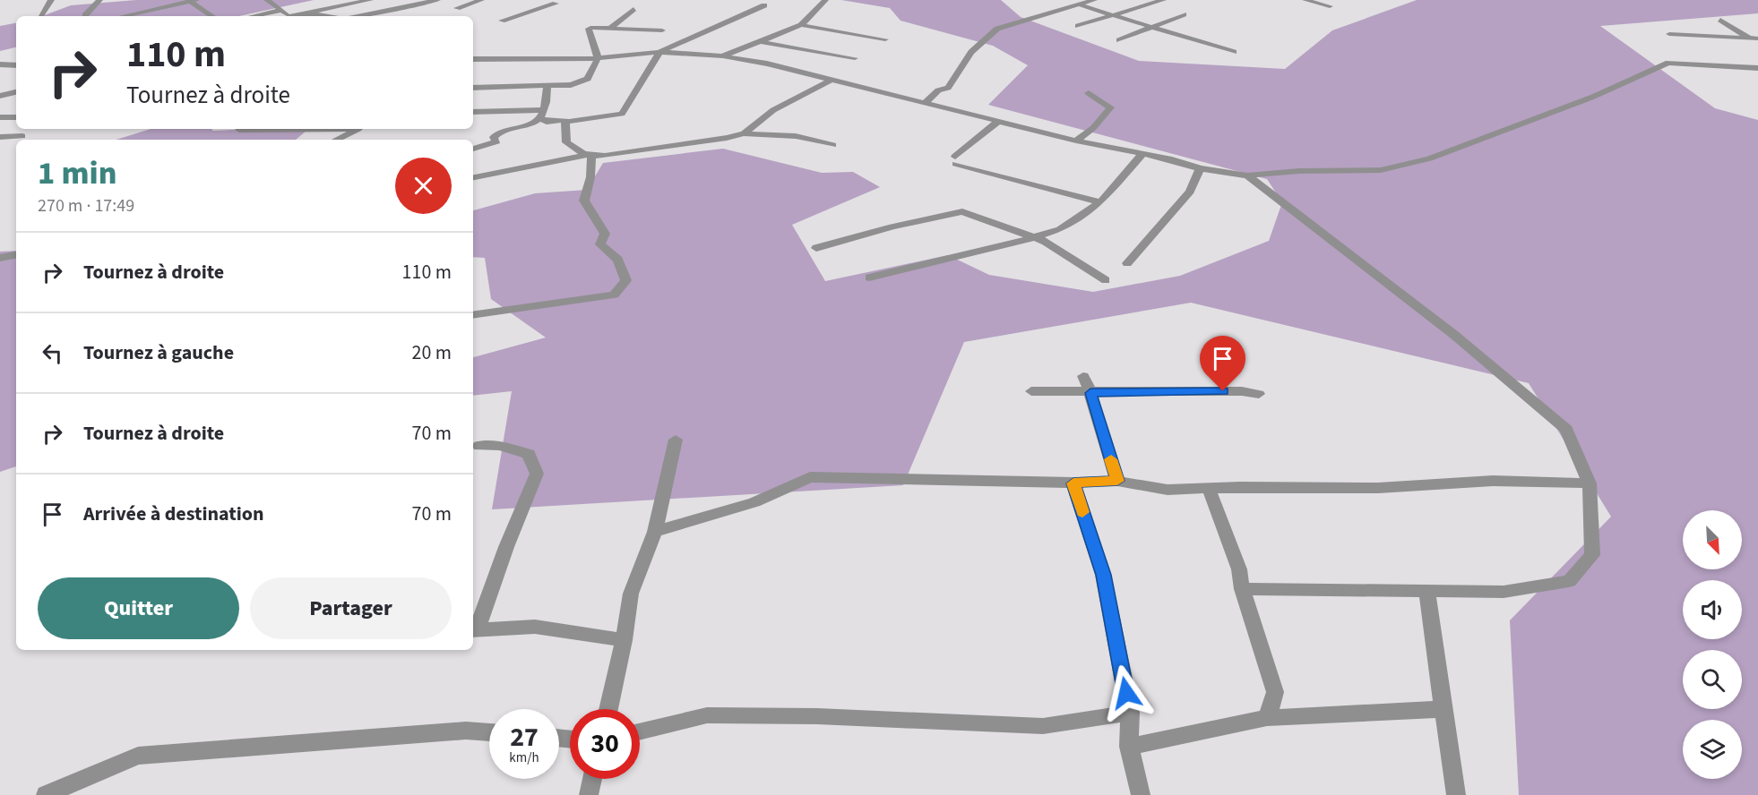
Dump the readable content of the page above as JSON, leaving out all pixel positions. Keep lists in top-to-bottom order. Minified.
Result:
{"north":"bottom right","page":{"turn":["110 m","Tournez à droite"],"heading":["1 min","270 m · 17:49"],"list":[{"name":"Tournez à droite","value":"110 m"},{"name":"Tournez à gauche","value":"20 m"},{"name":"Tournez à droite","value":"70 m"},{"name":"Arrivée à destination","value":"70 m"}],"buttons":["Quitter","Partager"],"speed":"27 km/h","limit":"30"}}
